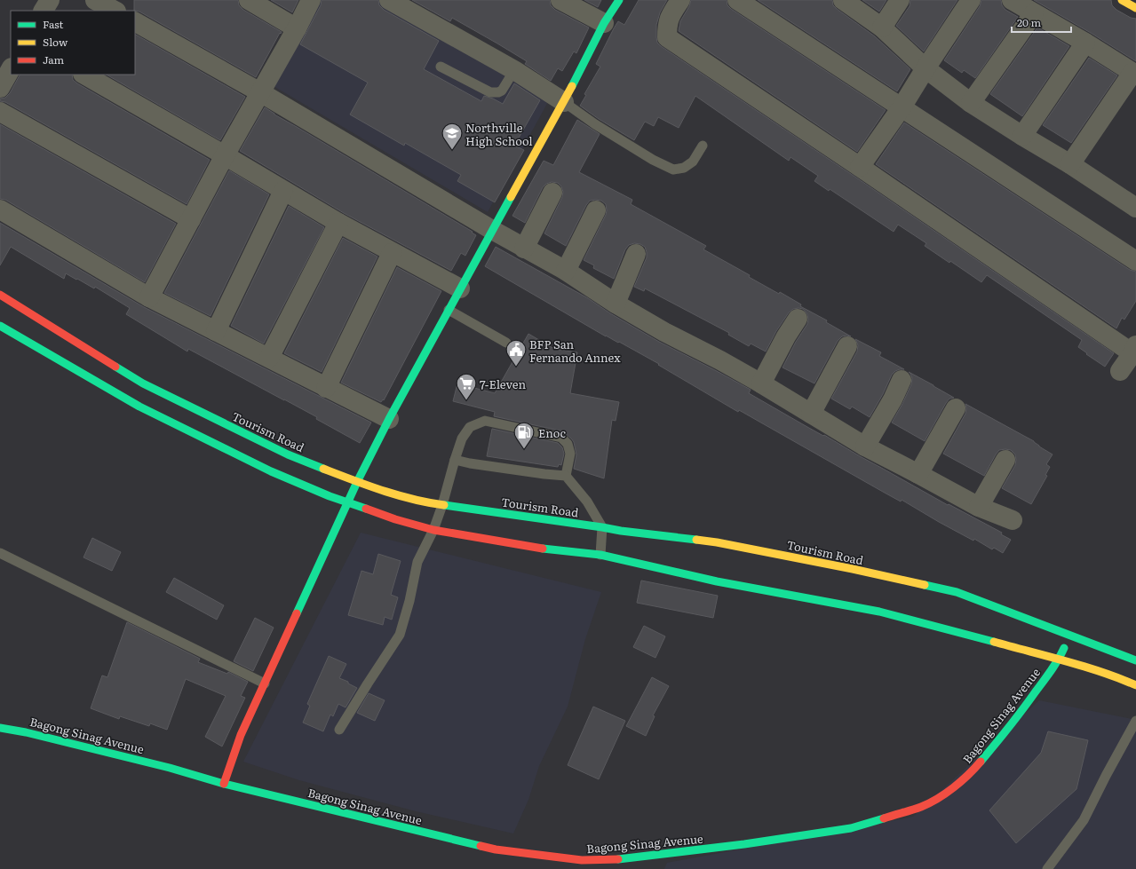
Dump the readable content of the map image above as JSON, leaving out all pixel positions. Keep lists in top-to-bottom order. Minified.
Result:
{"streets":{"main road":["Tourism Road","Bagong Sinag Avenue"]},"crossings":[["Tourism Road","Bagong Sinag Avenue"]],"places":{"school or university":["Northville High School"],"public building":["BFP San Fernando Annex"],"supermarket":["7-Eleven"],"fuel station":["Enoc"]},"legend":["Fast","Slow","Jam"],"scale_bar":"20 m"}
